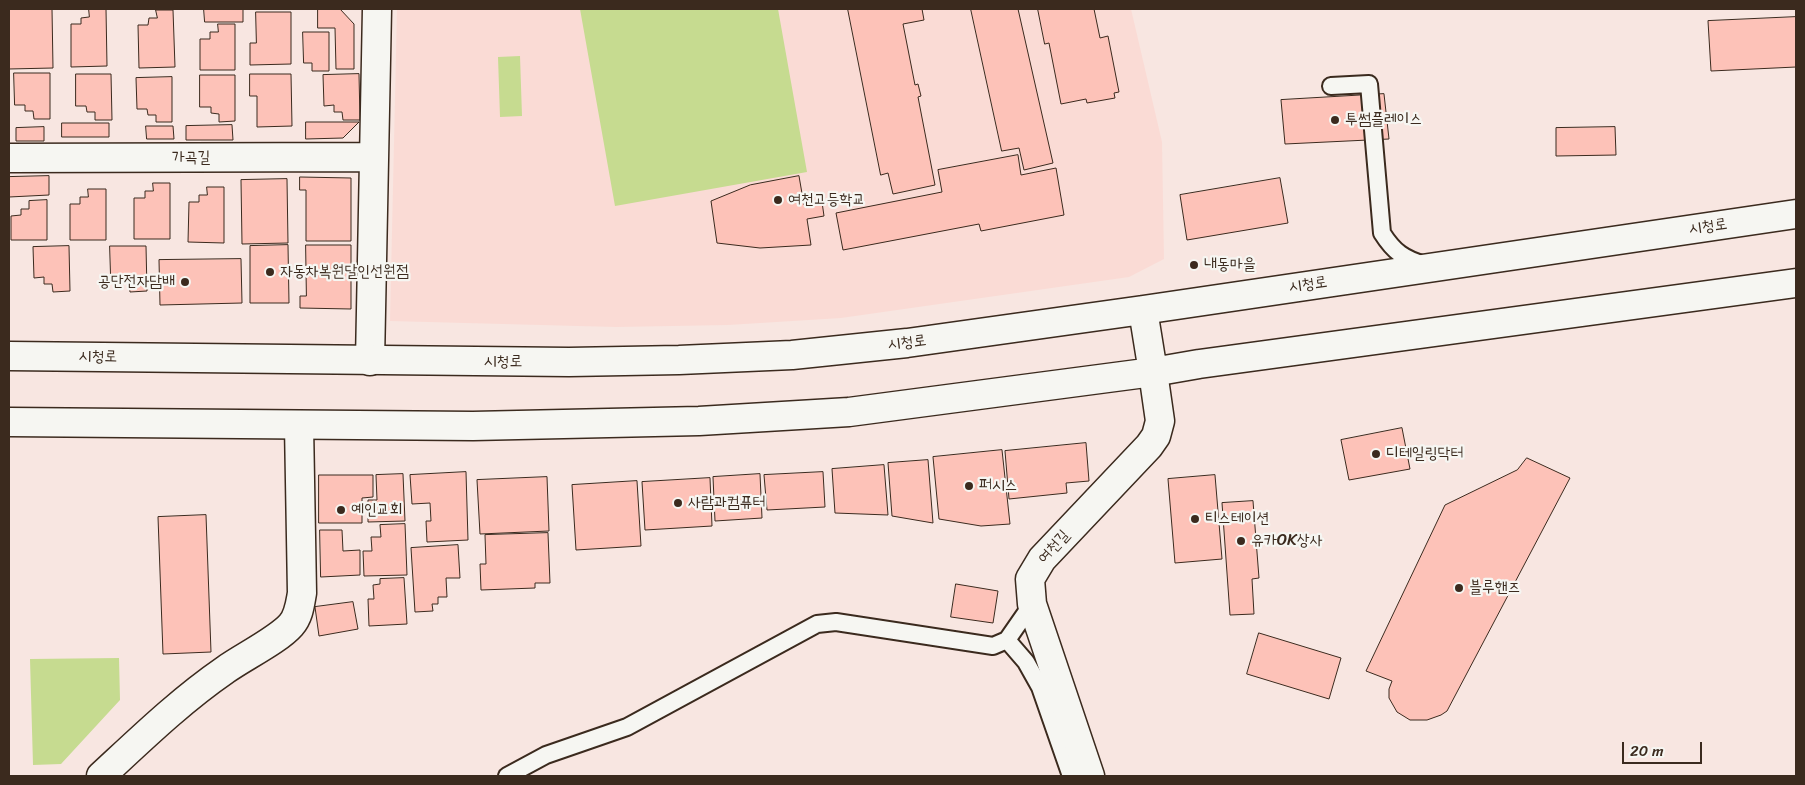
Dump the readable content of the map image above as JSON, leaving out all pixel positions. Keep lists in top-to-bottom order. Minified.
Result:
{"streets":{"street":["가곡길","시청로","여천길"]},"crossings":[["시청로","여천길"]],"places":["투썸플레이스","여천고등학교","내동마을","자동차복원달인선원점","공단전자담배","디테일링닥터","퍼시스","사람과컴퓨터","예인교회","티스테이션","유카OK상사","블루핸즈"],"scale_bar":"20 m"}
